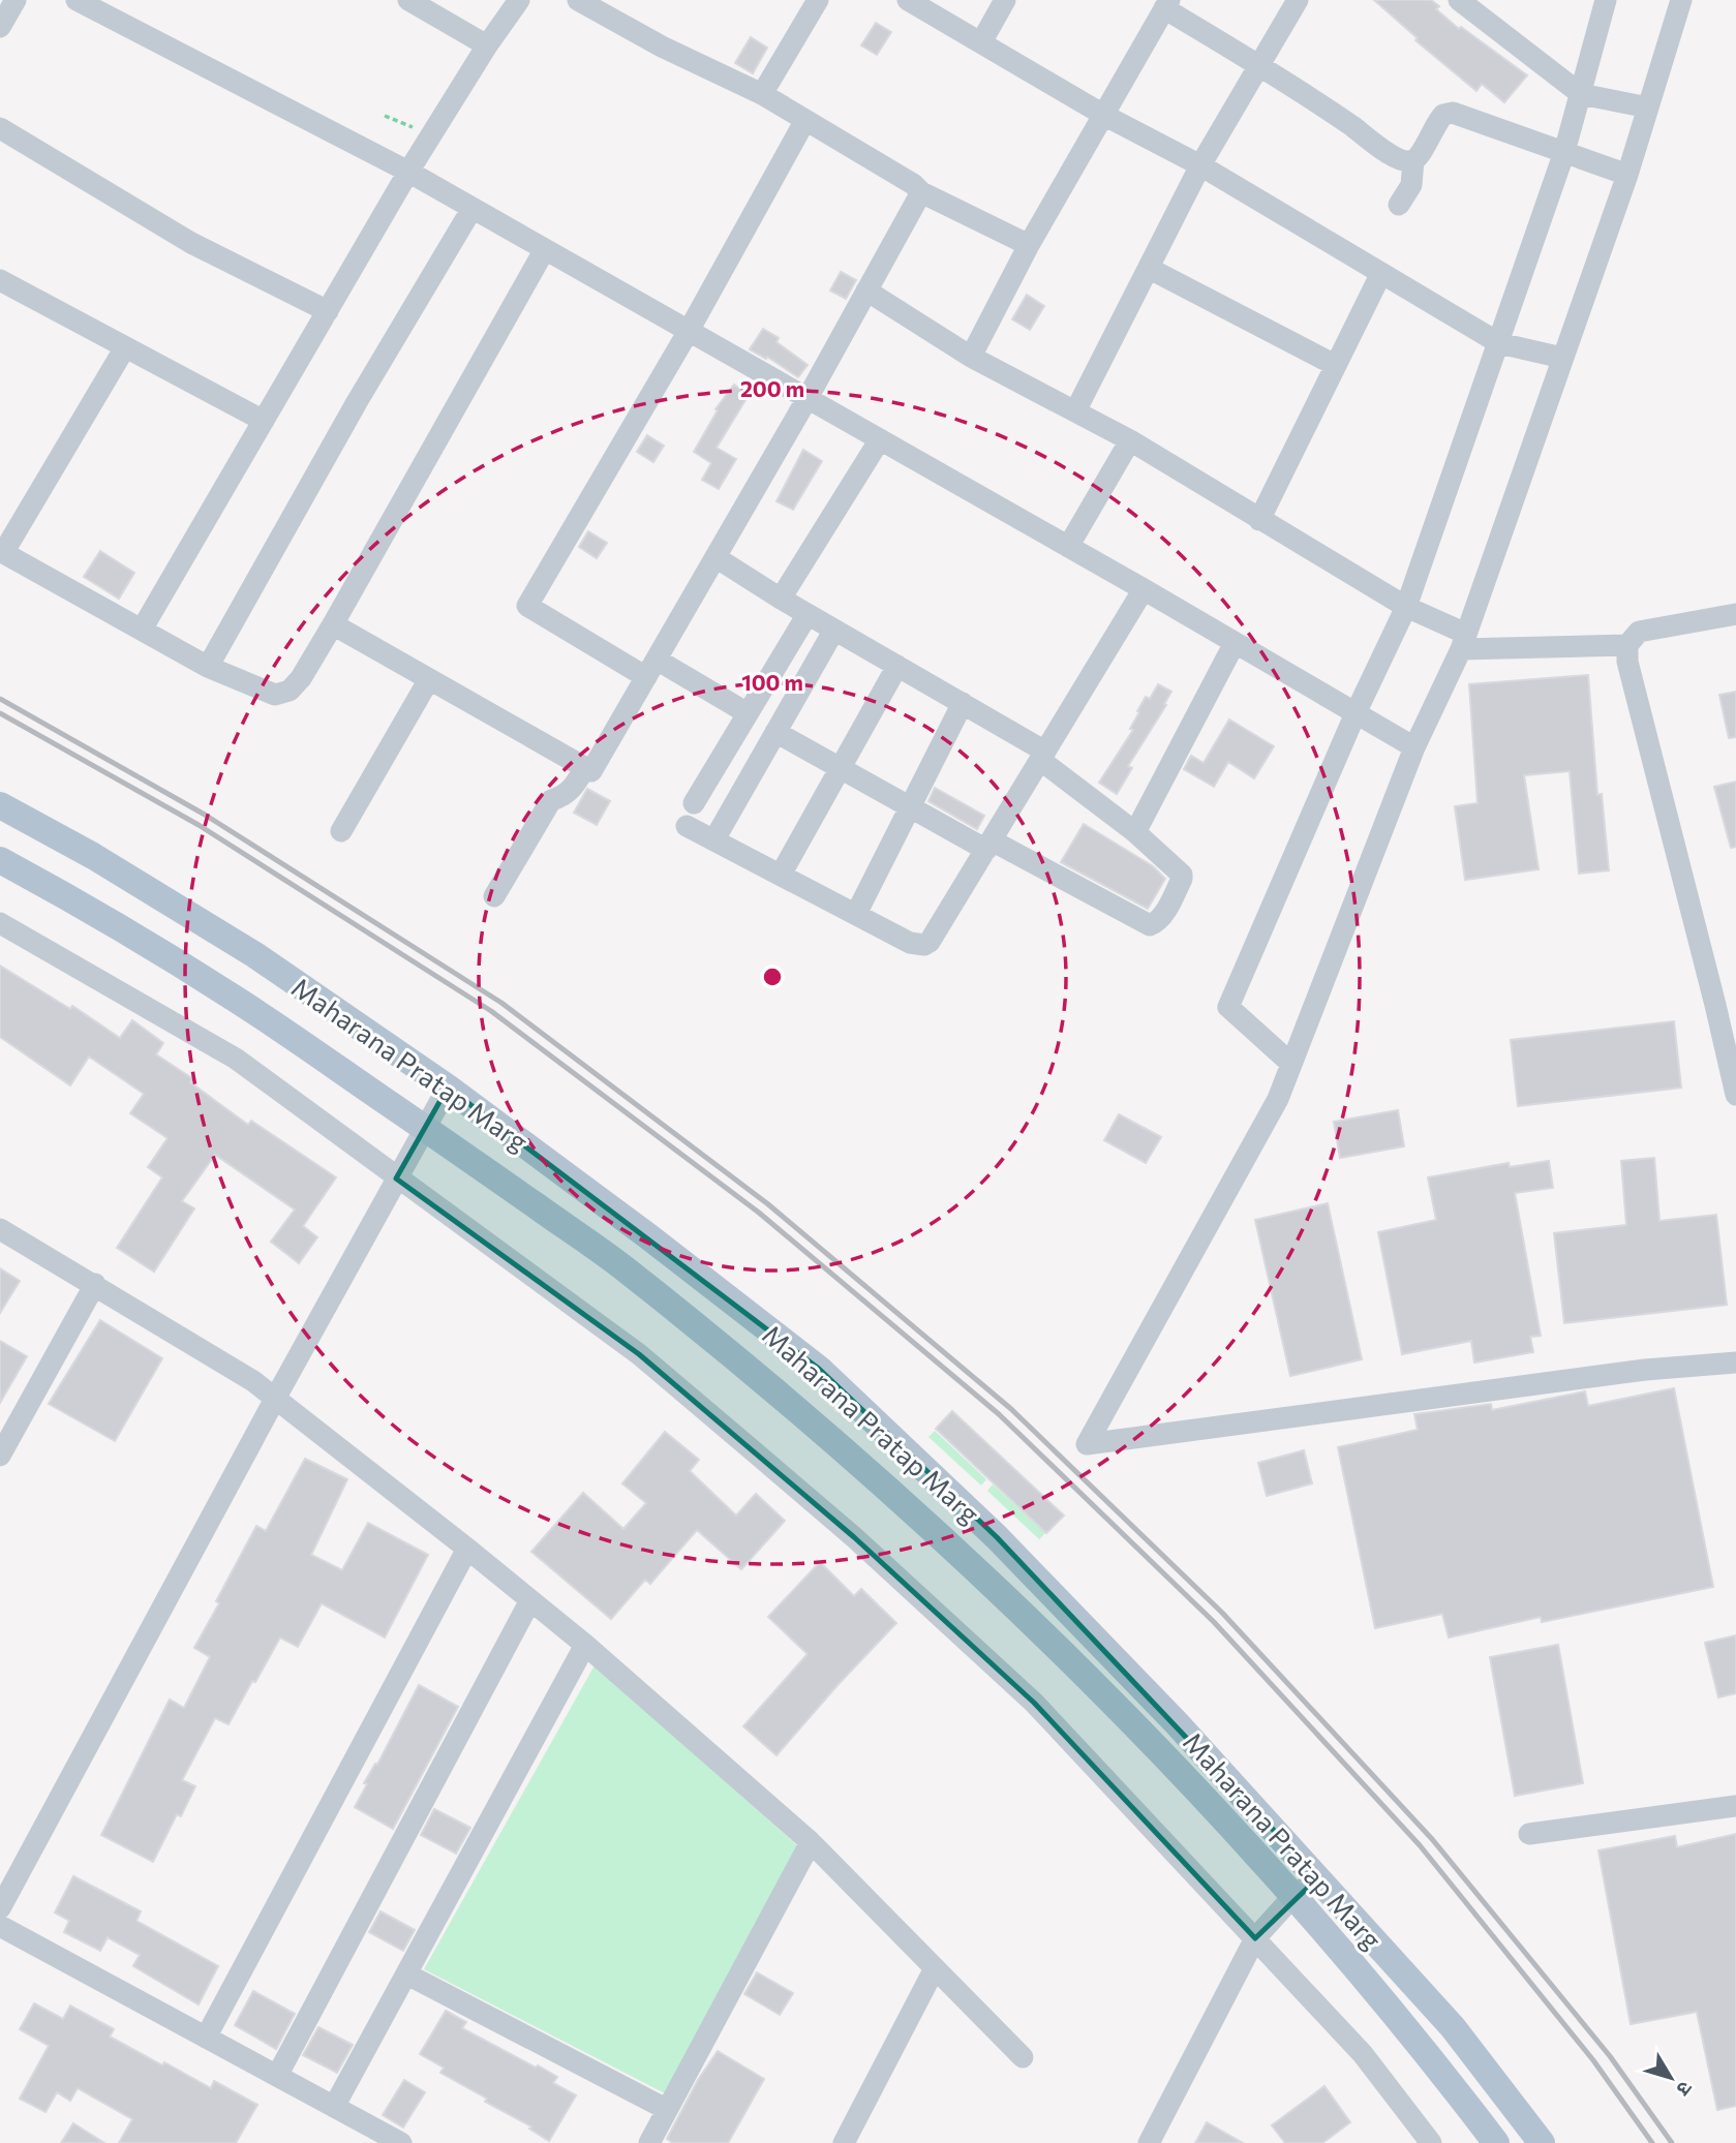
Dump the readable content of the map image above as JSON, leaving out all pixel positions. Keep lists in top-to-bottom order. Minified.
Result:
{"streets":{"main road":["Maharana Pratap Marg"]},"north":"bottom right","rings":["200 m","100 m"]}
